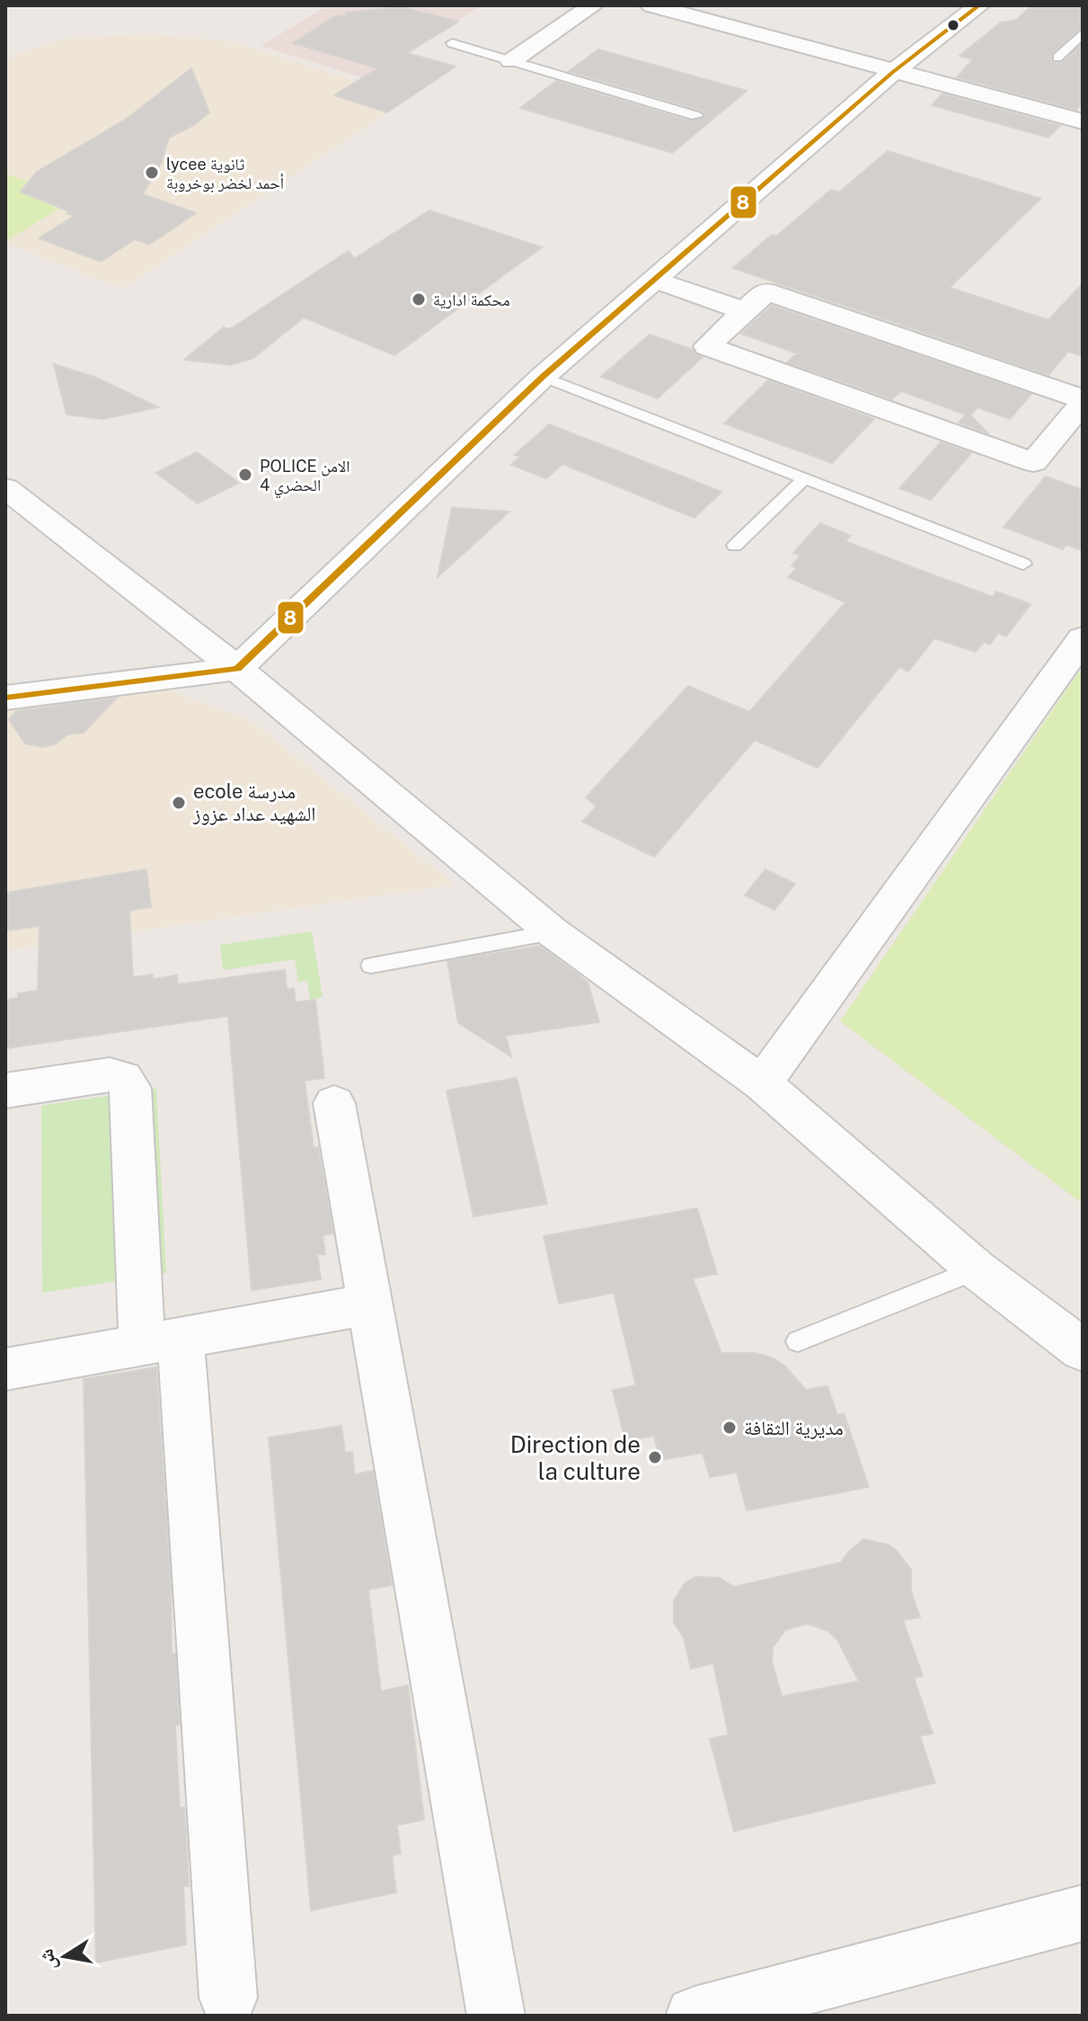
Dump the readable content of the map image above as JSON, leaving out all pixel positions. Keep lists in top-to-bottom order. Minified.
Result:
{"places":["lycee ثانوية أحمد لخضر بوخروبة","محكمة ادارية","POLICE الامن الحضري 4","ecole مدرسة الشهيد عداد عزوز","مديرية الثقافة","Direction de la culture"],"lines":["transit line 8"],"north":"left"}
